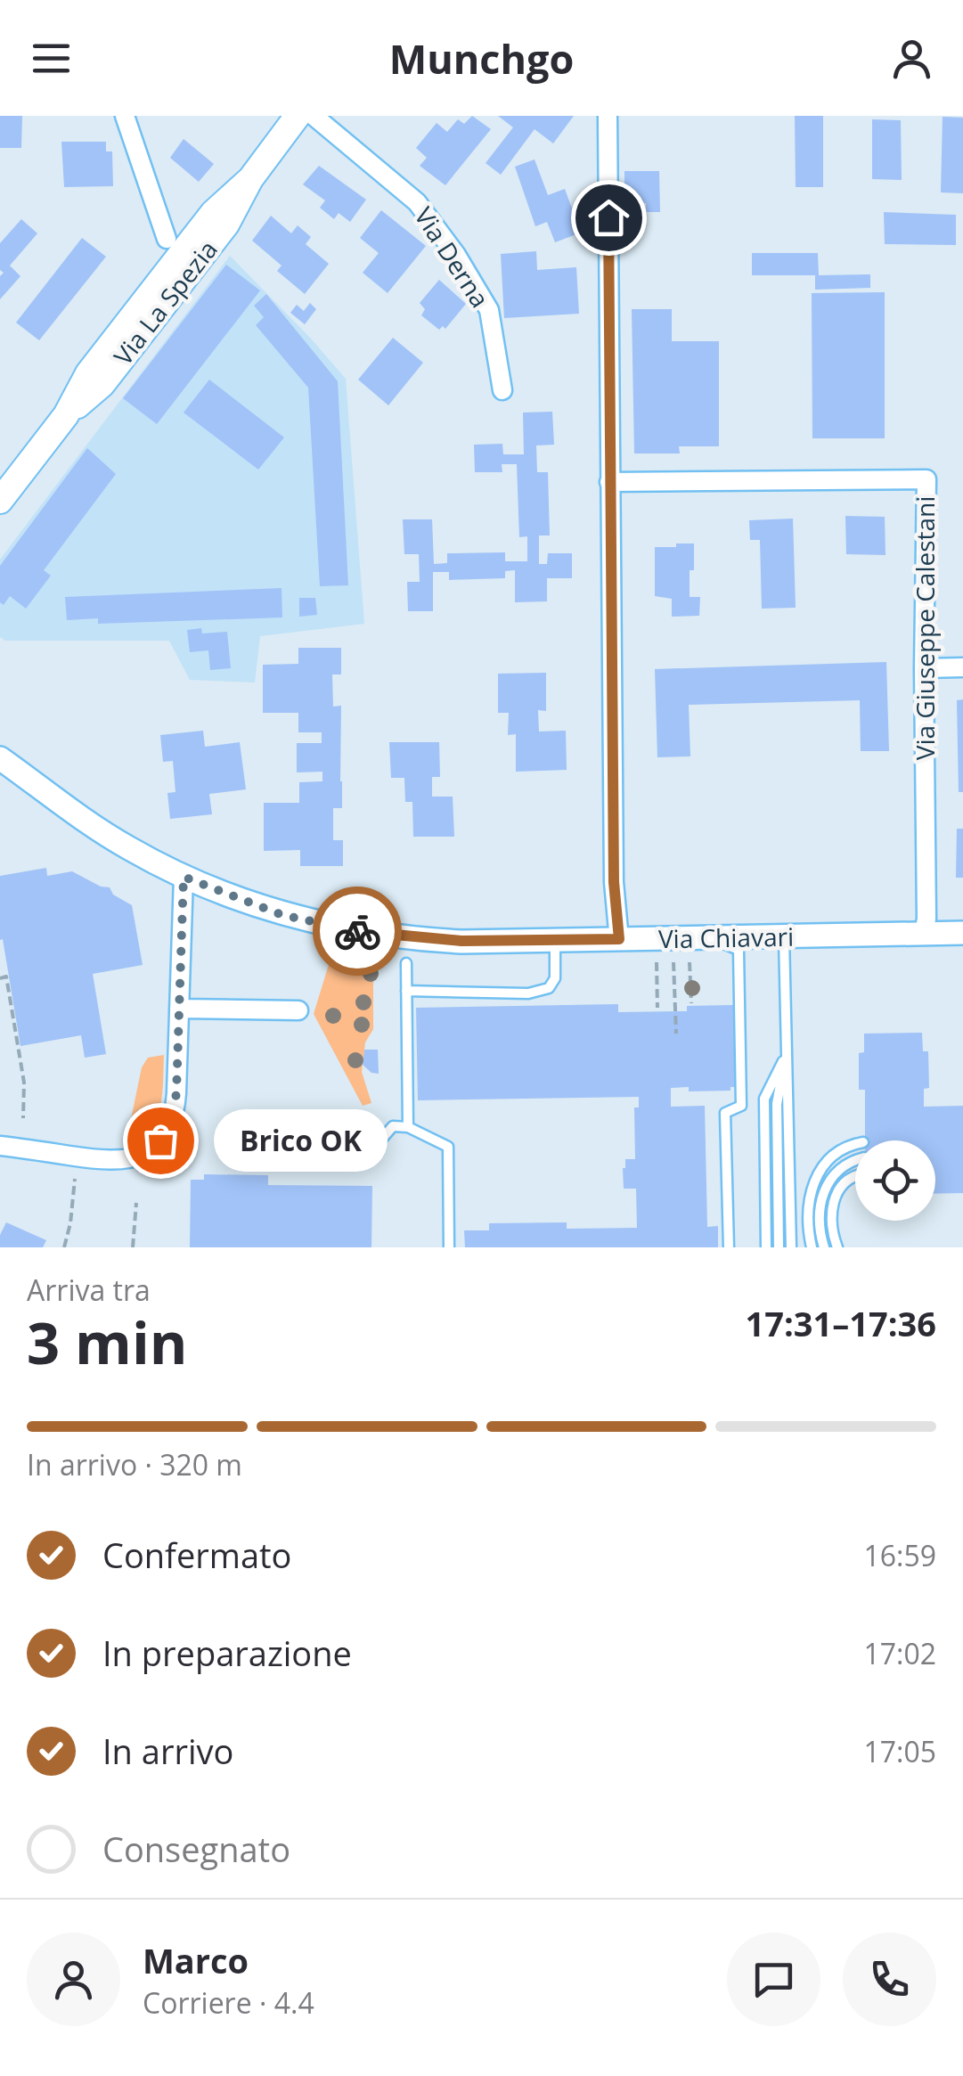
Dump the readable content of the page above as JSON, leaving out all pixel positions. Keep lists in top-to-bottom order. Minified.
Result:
{"streets":{"main road":["Via La Spezia"],"street":["Via Derna","Via Giuseppe Calestani","Via Chiavari"]},"crossings":[["Via Giuseppe Calestani","Via Chiavari"]],"places":["Brico OK"],"page":{"header":"Munchgo","bubble":"Brico OK","heading":["3 min","Arriva tra","17:31–17:36"],"panel":["Marco","Corriere · 4.4"],"bar":"In arrivo · 320 m","list":[["Confermato","16:59"],["In preparazione","17:02"],["In arrivo","17:05"],"Consegnato"]}}
